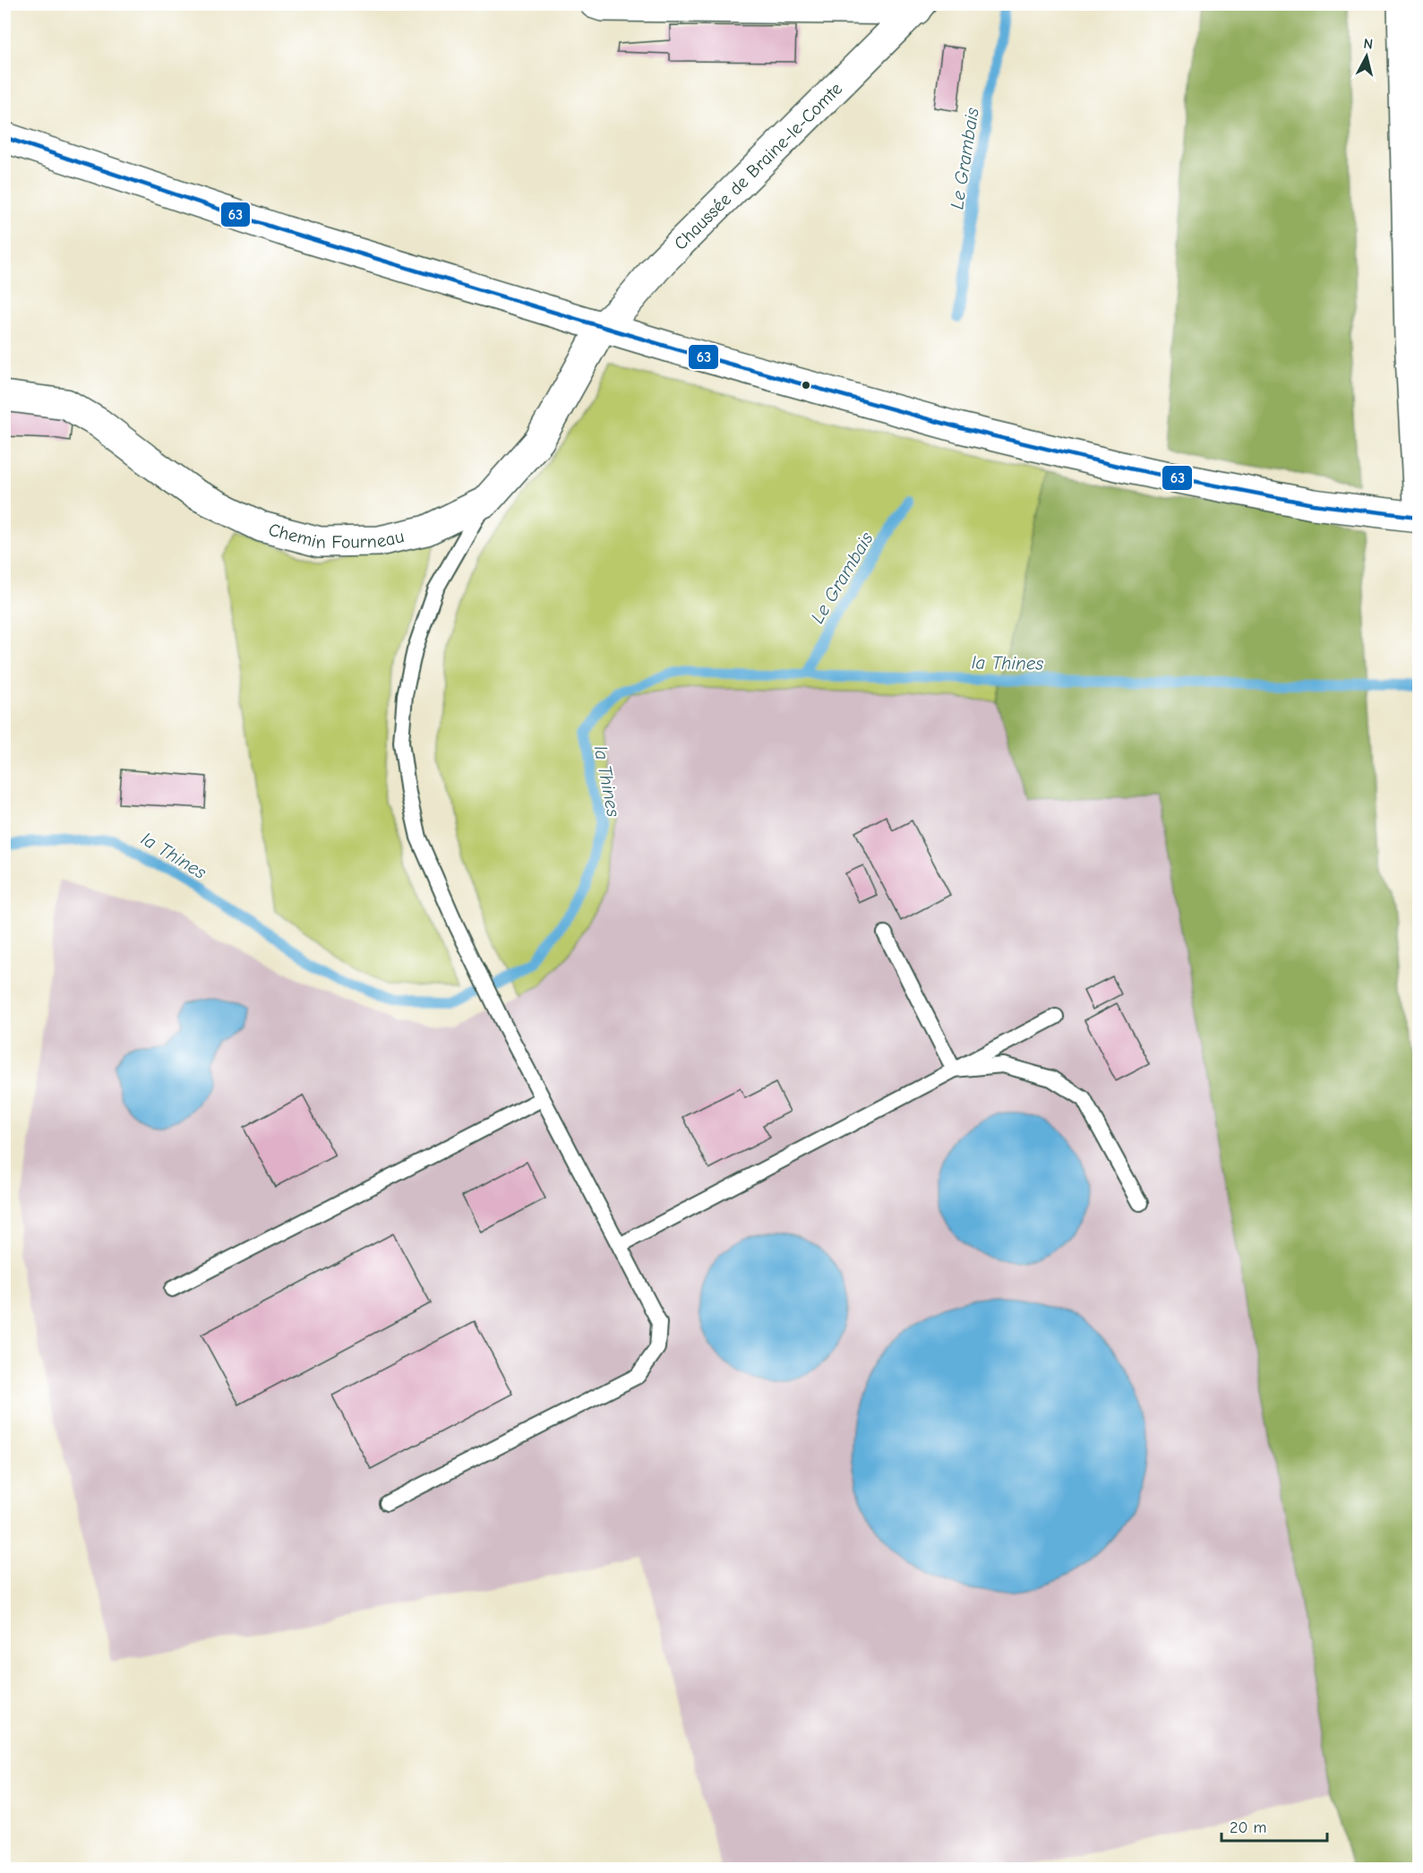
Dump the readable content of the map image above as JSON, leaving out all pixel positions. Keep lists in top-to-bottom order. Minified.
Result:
{"streets":{"main road":["Chaussée de Braine-le-Comte","Chemin Fourneau"]},"crossings":[["Chaussée de Braine-le-Comte","Chemin Fourneau"]],"water":["Le Grambais","la Thines"],"lines":["transit line 63"],"scale_bar":"20 m","north":"top"}
